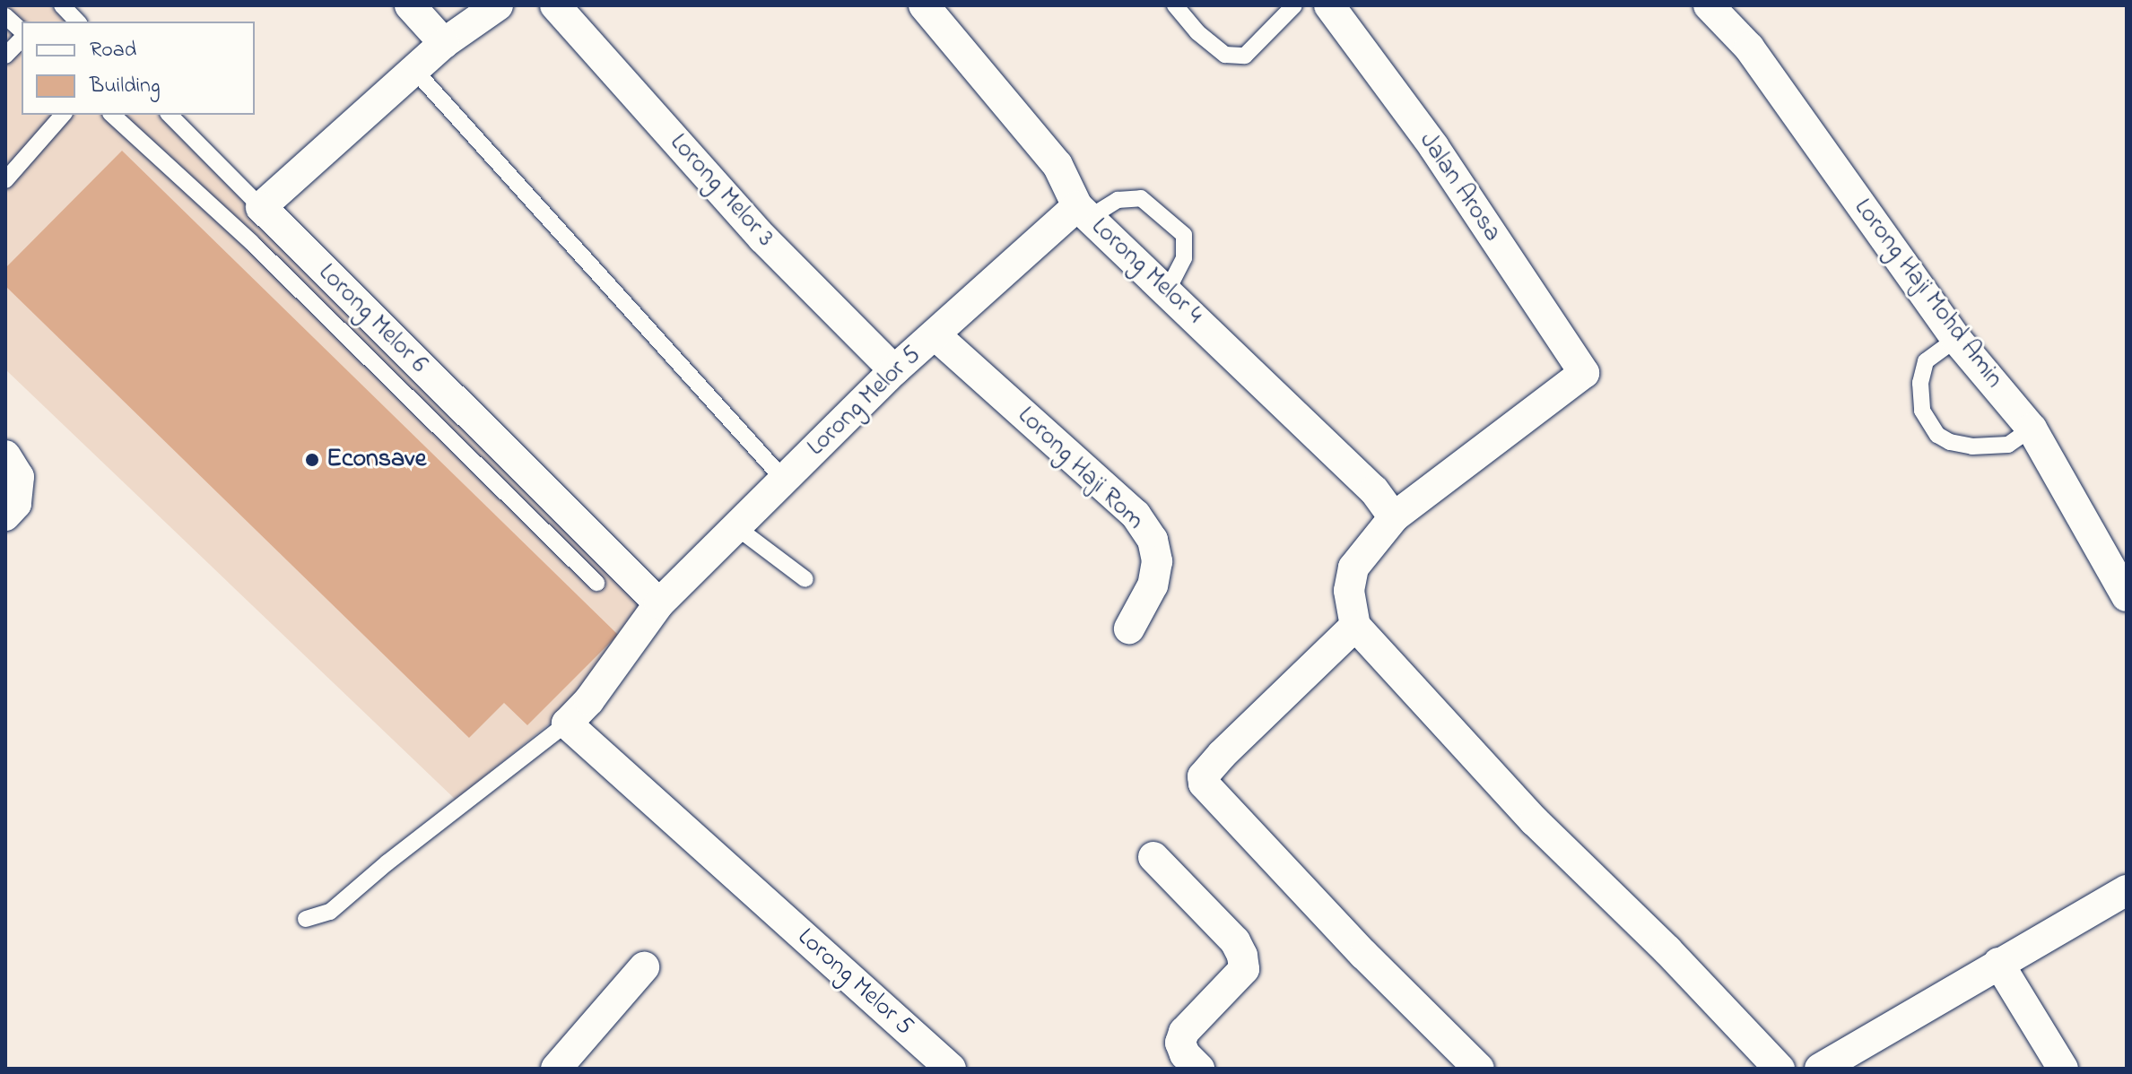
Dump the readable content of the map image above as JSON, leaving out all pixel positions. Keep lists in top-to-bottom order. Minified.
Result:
{"streets":{"street":["Jalan Arosa","Lorong Melor 3","Lorong Melor 4","Lorong Haji Mohd Amin","Lorong Melor 6","Lorong Melor 5","Lorong Haji Rom"]},"crossings":[["Jalan Arosa","Lorong Melor 4"],["Lorong Melor 3","Lorong Melor 5"],["Lorong Melor 4","Lorong Melor 5"],["Lorong Melor 6","Lorong Melor 5"],["Lorong Melor 5","Lorong Haji Rom"]],"places":["Econsave"],"legend":["Road","Building"]}
